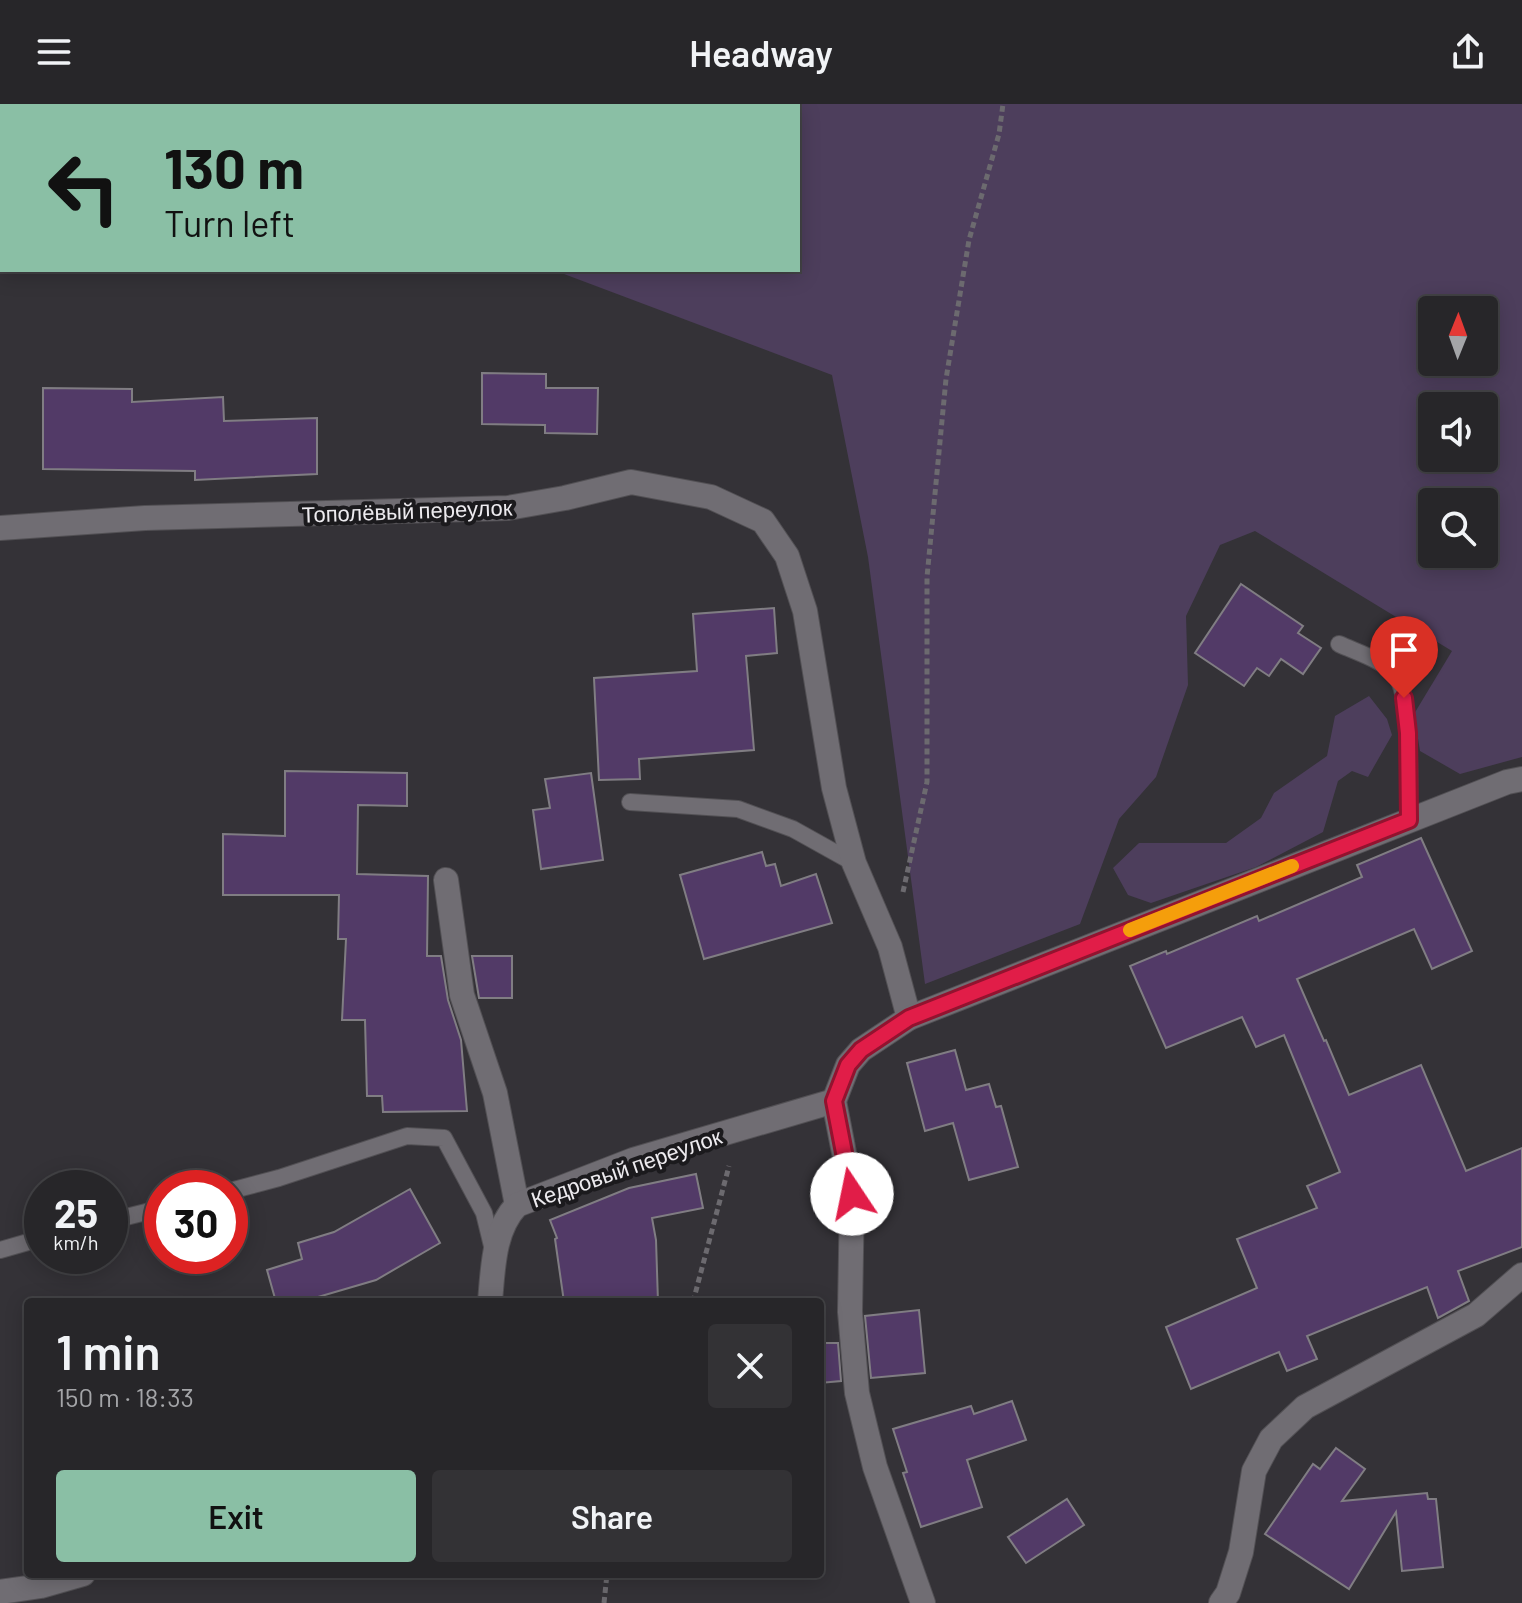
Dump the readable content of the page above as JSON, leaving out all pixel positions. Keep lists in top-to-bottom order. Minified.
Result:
{"streets":{"street":["Тополёвый переулок","Кедровый переулок"]},"north":"top","page":{"header":"Headway","turn":["130 m","Turn left"],"speed":"25 km/h","limit":"30","heading":["1 min","150 m · 18:33"],"buttons":["Exit","Share"]}}
